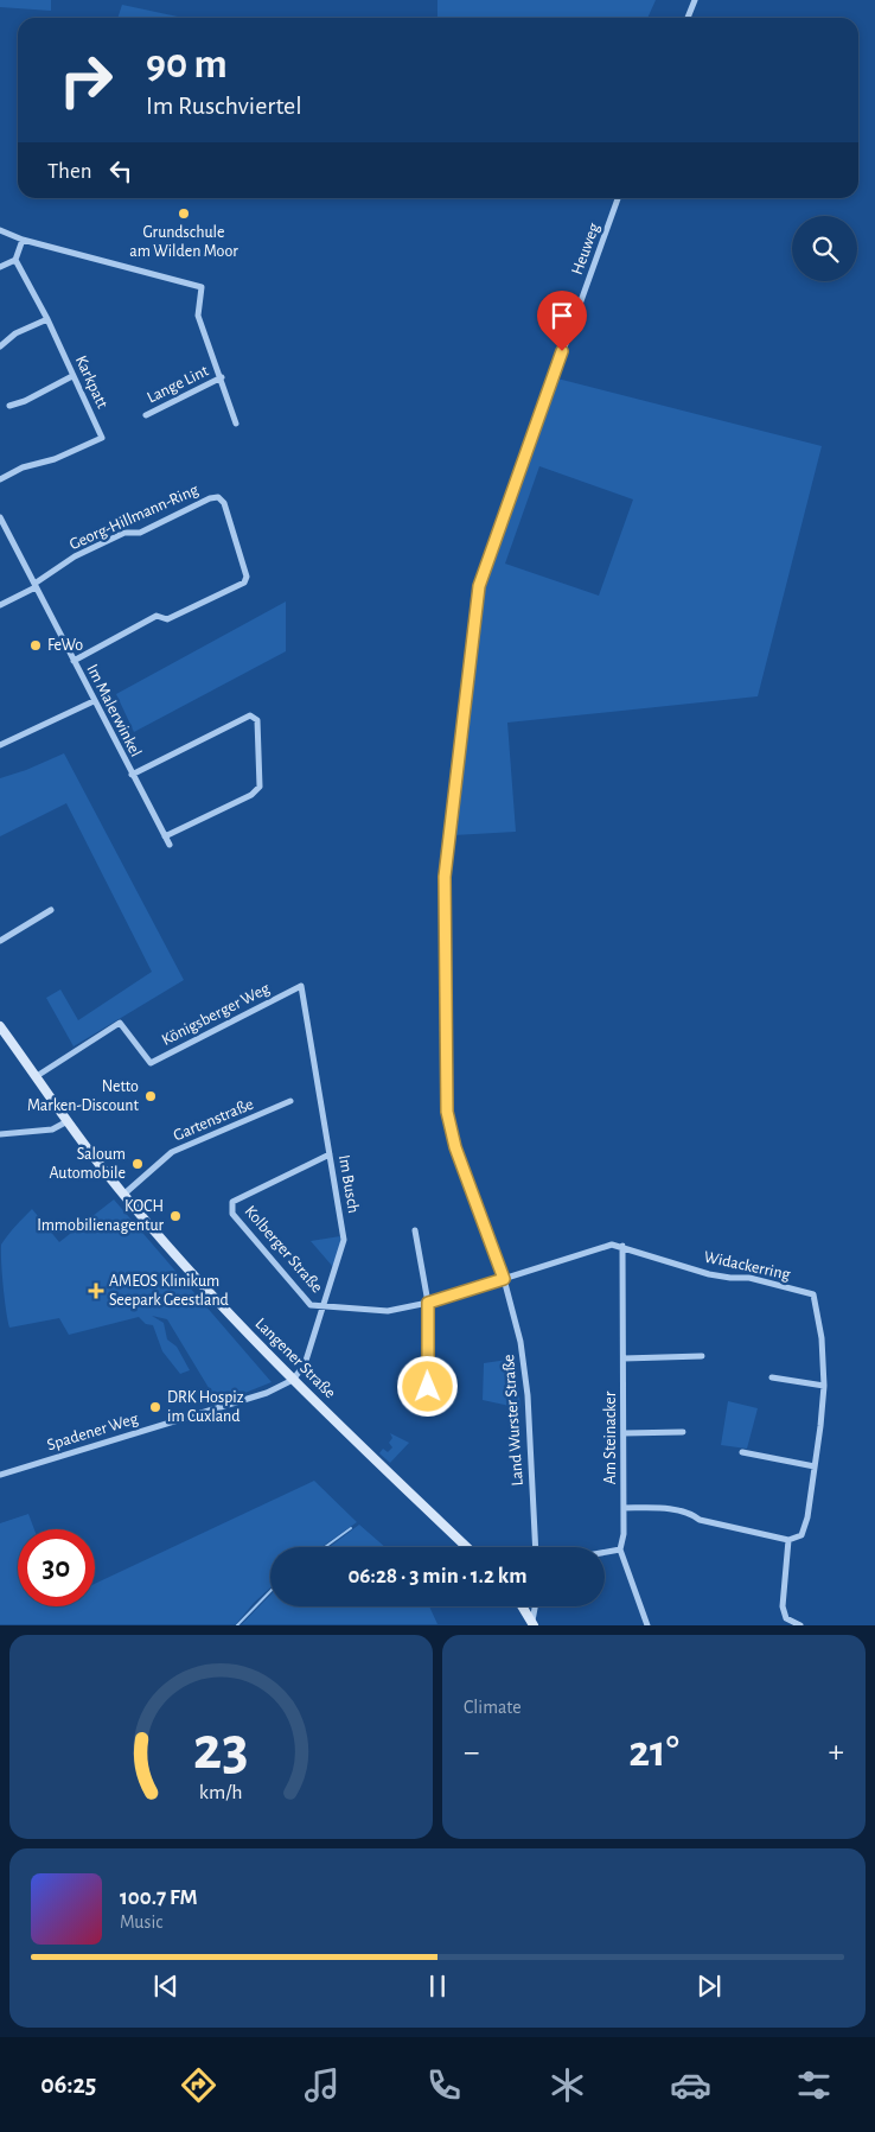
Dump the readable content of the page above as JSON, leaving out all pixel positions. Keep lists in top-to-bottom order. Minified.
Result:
{"streets":{"main road":["Langener Straße"],"street":["Heuweg","Karkpatt","Lange Lint","Georg-Hillmann-Ring","Im Malerwinkel","Königsberger Weg","Gartenstraße","Im Busch","Kolberger Straße","Widackerring","Land Wurster Straße","Spadener Weg","Am Steinacker"]},"crossings":[["Heuweg","Land Wurster Straße"],["Georg-Hillmann-Ring","Im Malerwinkel"],["Königsberger Weg","Im Busch"],["Königsberger Weg","Langener Straße"],["Gartenstraße","Langener Straße"],["Im Busch","Kolberger Straße"],["Im Busch","Langener Straße"],["Im Busch","Spadener Weg"],["Widackerring","Am Steinacker"],["Langener Straße","Spadener Weg"]],"places":{"other":["Grundschule am Wilden Moor","FeWo","Netto Marken-Discount","Saloum Automobile","KOCH Immobilienagentur","DRK Hospiz im Cuxland"],"health":["AMEOS Klinikum Seepark Geestland"]},"page":{"turn":["90 m","Im Ruschviertel"],"then":"Then","limit":"30","trip":"06:28 · 3 min · 1.2 km","tile":"Climate","heat":["−","21°","+"],"song":["100.7 FM","Music"],"tabs":"06:25","gauge":["23","km/h"]}}
